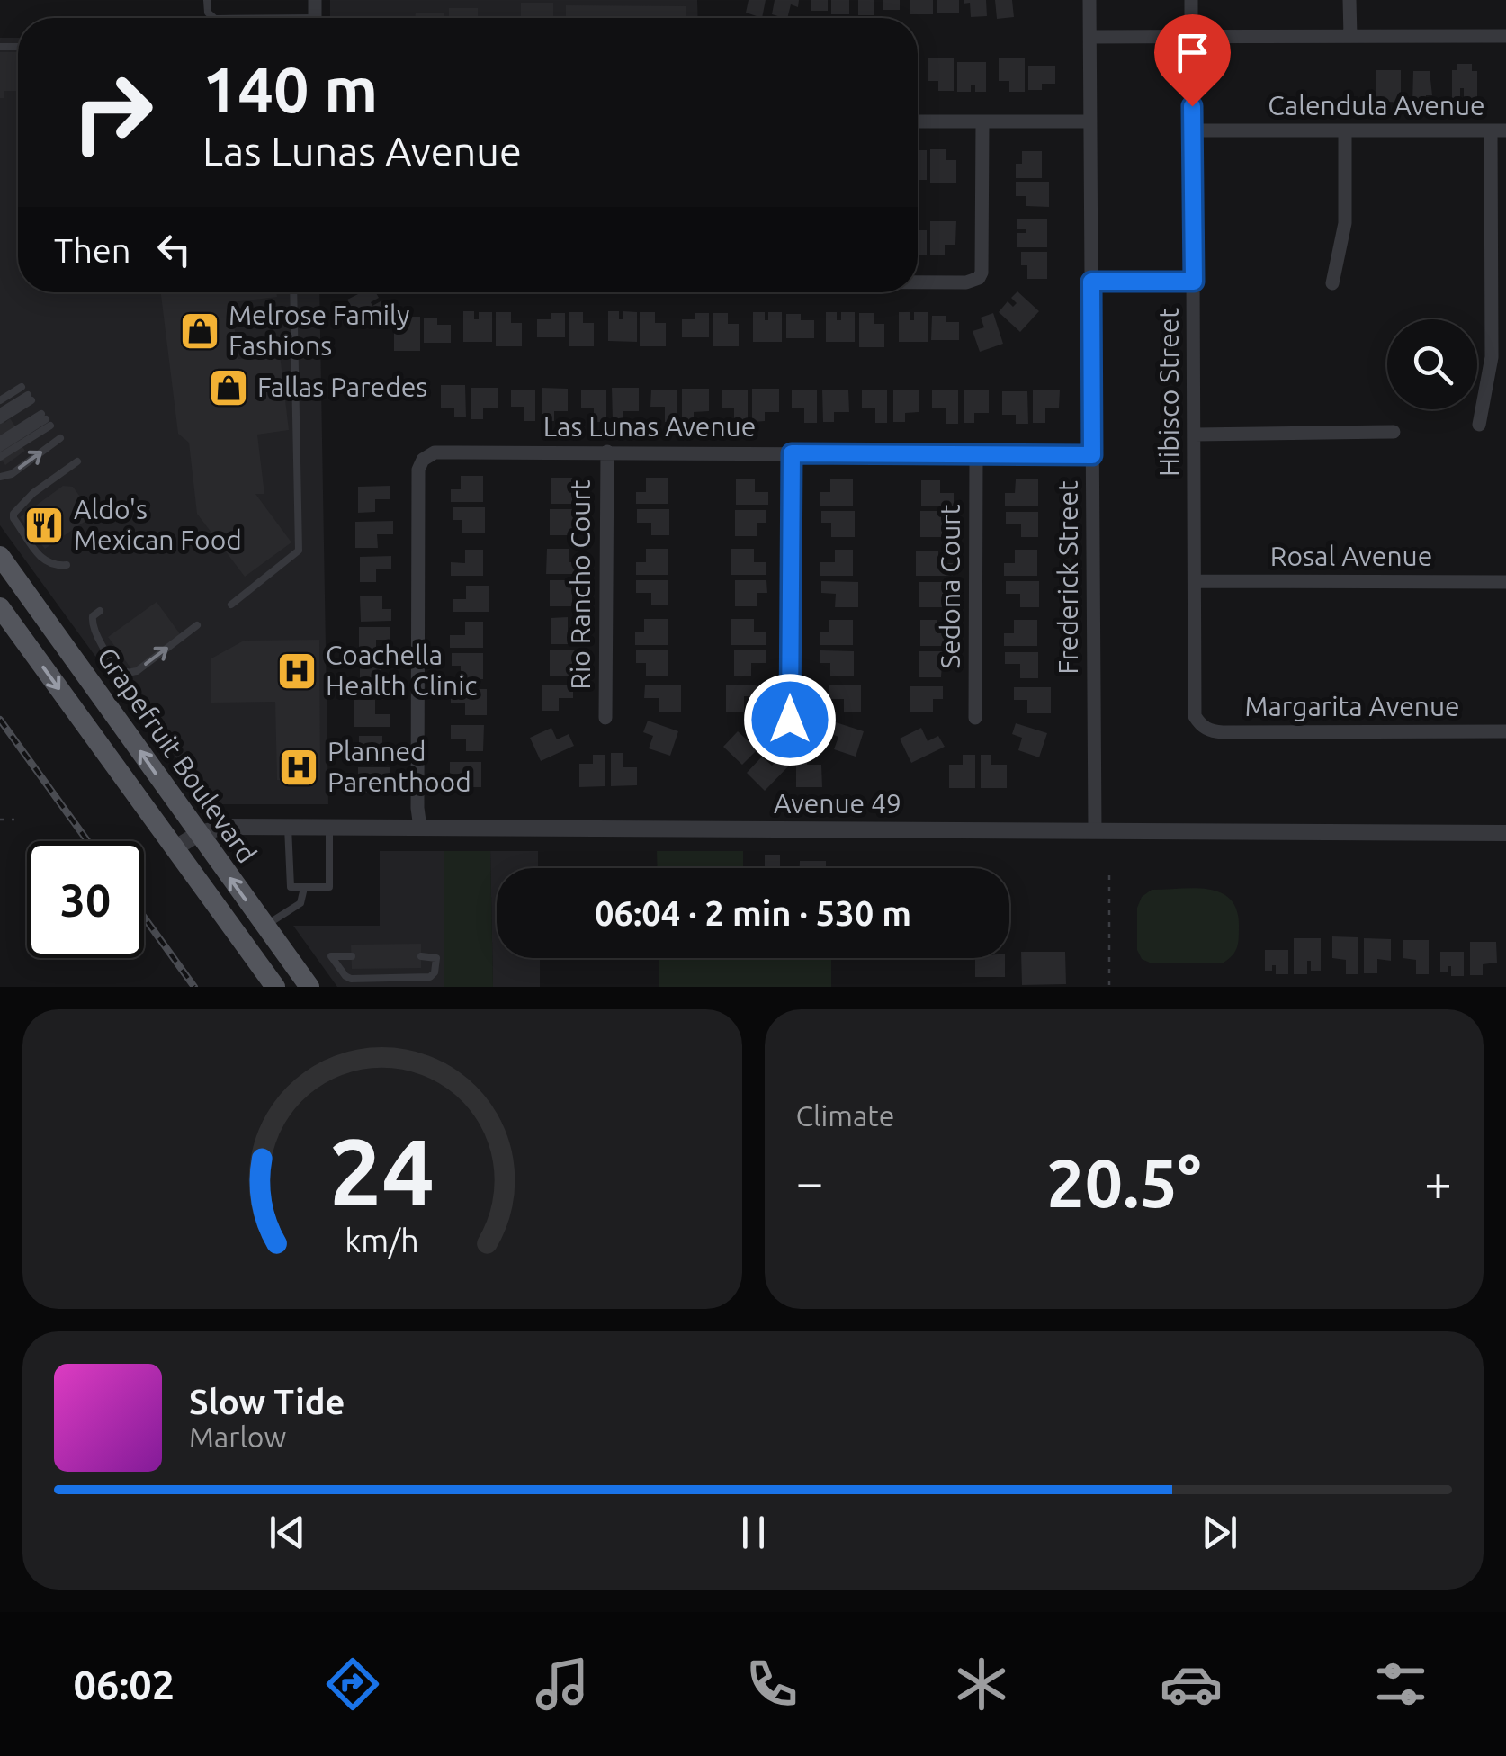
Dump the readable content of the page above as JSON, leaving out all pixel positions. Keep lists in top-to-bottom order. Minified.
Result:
{"streets":{"main road":["Grapefruit Boulevard"],"street":["Calendula Avenue","Hibisco Street","Las Lunas Avenue","Rosal Avenue","Frederick Street","Rio Rancho Court","Sedona Court","Margarita Avenue","Avenue 49"]},"crossings":[["Calendula Avenue","Hibisco Street"],["Hibisco Street","Rosal Avenue"],["Hibisco Street","Margarita Avenue"],["Las Lunas Avenue","Frederick Street"],["Las Lunas Avenue","Rio Rancho Court"],["Las Lunas Avenue","Sedona Court"],["Las Lunas Avenue","Avenue 49"],["Frederick Street","Avenue 49"],["Grapefruit Boulevard","Avenue 49"]],"places":{"shop":["Melrose Family Fashions","Fallas Paredes"],"restaurant":["Aldo's Mexican Food"],"hospital":["Coachella Health Clinic","Planned Parenthood"]},"page":{"turn":["140 m","Las Lunas Avenue"],"then":"Then","limit":"30","trip":"06:04 · 2 min · 530 m","tile":"Climate","heat":["−","20.5°","+"],"song":["Slow Tide","Marlow"],"tabs":"06:02","gauge":["24","km/h"]}}
